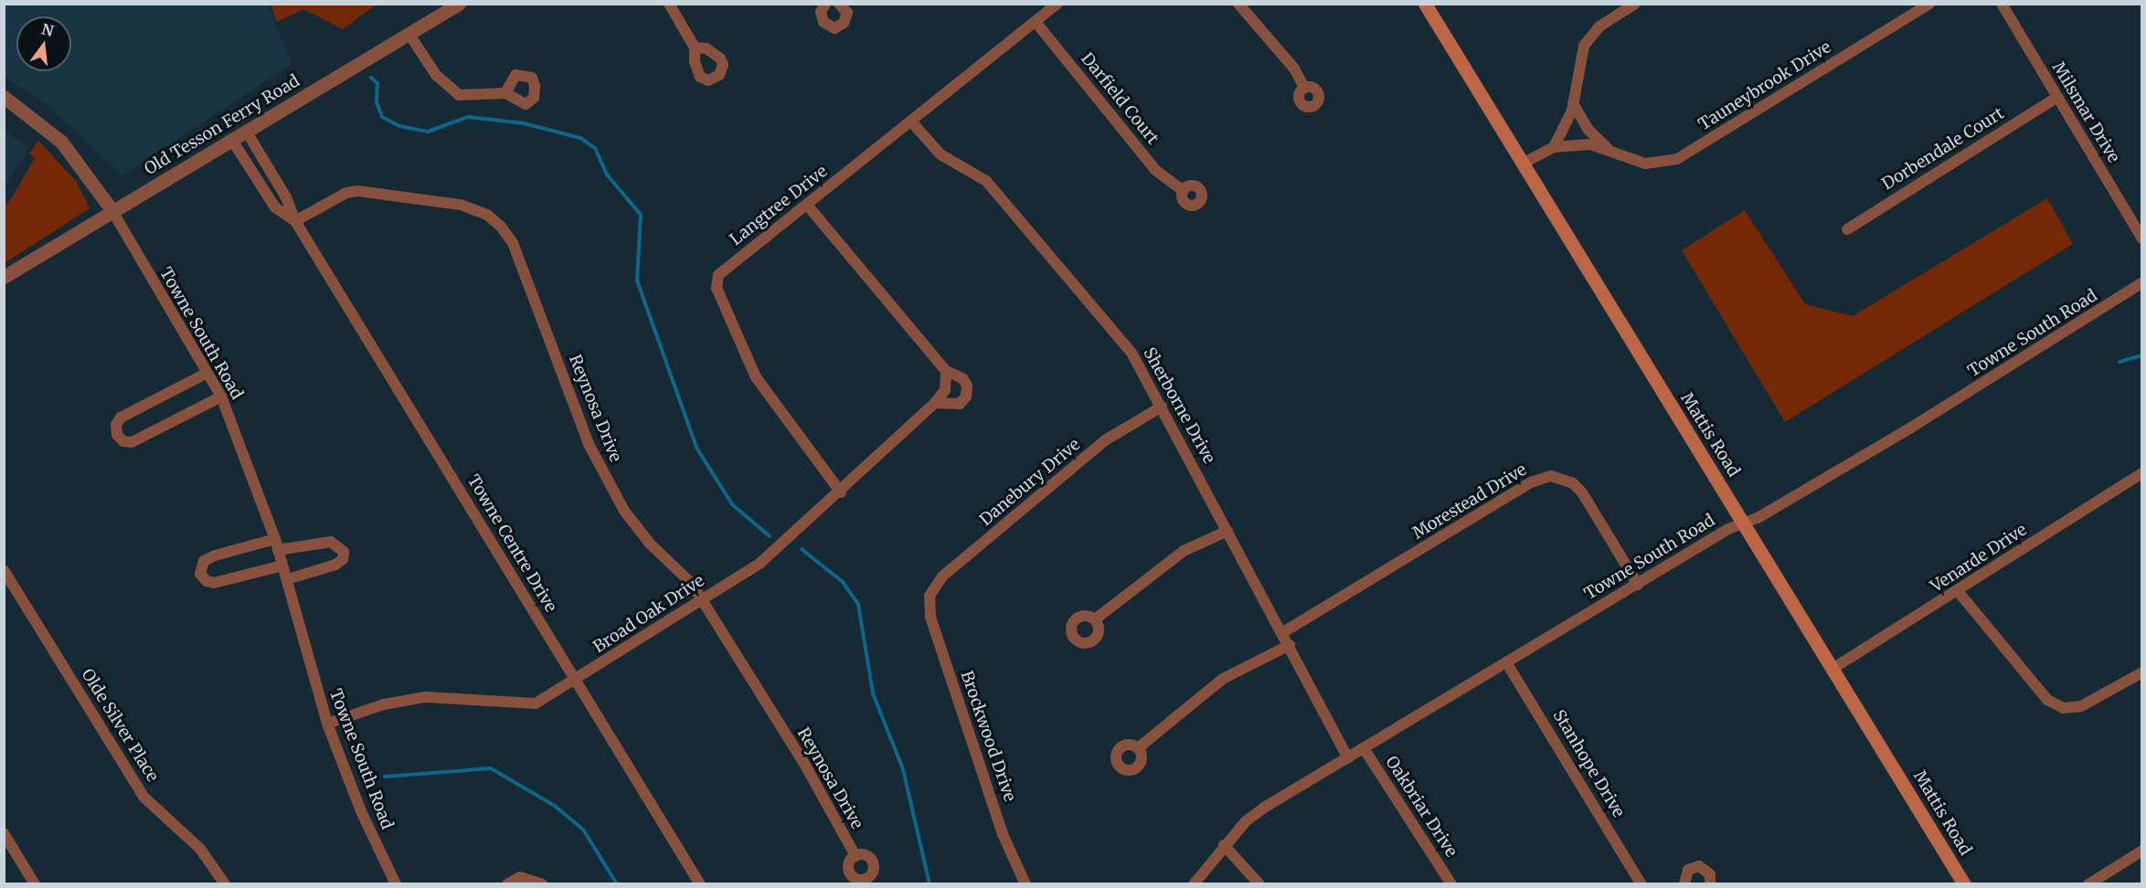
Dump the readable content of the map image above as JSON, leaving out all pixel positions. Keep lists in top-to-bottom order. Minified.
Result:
{"streets":{"main road":["Mattis Road"],"street":["Tauneybrook Drive","Darfield Court","Milsmar Drive","Old Tesson Ferry Road","Dorbendale Court","Langtree Drive","Towne South Road","Sherborne Drive","Reynosa Drive","Danebury Drive","Morestead Drive","Towne Centre Drive","Venarde Drive","Broad Oak Drive","Olde Silver Place","Brockwood Drive","Stanhope Drive","Oakbriar Drive"]},"crossings":[["Tauneybrook Drive","Mattis Road"],["Darfield Court","Langtree Drive"],["Milsmar Drive","Dorbendale Court"],["Old Tesson Ferry Road","Towne South Road"],["Old Tesson Ferry Road","Towne Centre Drive"],["Langtree Drive","Sherborne Drive"],["Langtree Drive","Broad Oak Drive"],["Towne South Road","Sherborne Drive"],["Towne South Road","Mattis Road"],["Towne South Road","Morestead Drive"],["Towne South Road","Broad Oak Drive"],["Towne South Road","Stanhope Drive"],["Towne South Road","Oakbriar Drive"],["Sherborne Drive","Danebury Drive"],["Sherborne Drive","Morestead Drive"],["Reynosa Drive","Towne Centre Drive"],["Reynosa Drive","Broad Oak Drive"],["Mattis Road","Venarde Drive"],["Danebury Drive","Brockwood Drive"],["Towne Centre Drive","Broad Oak Drive"]],"north":"top"}
